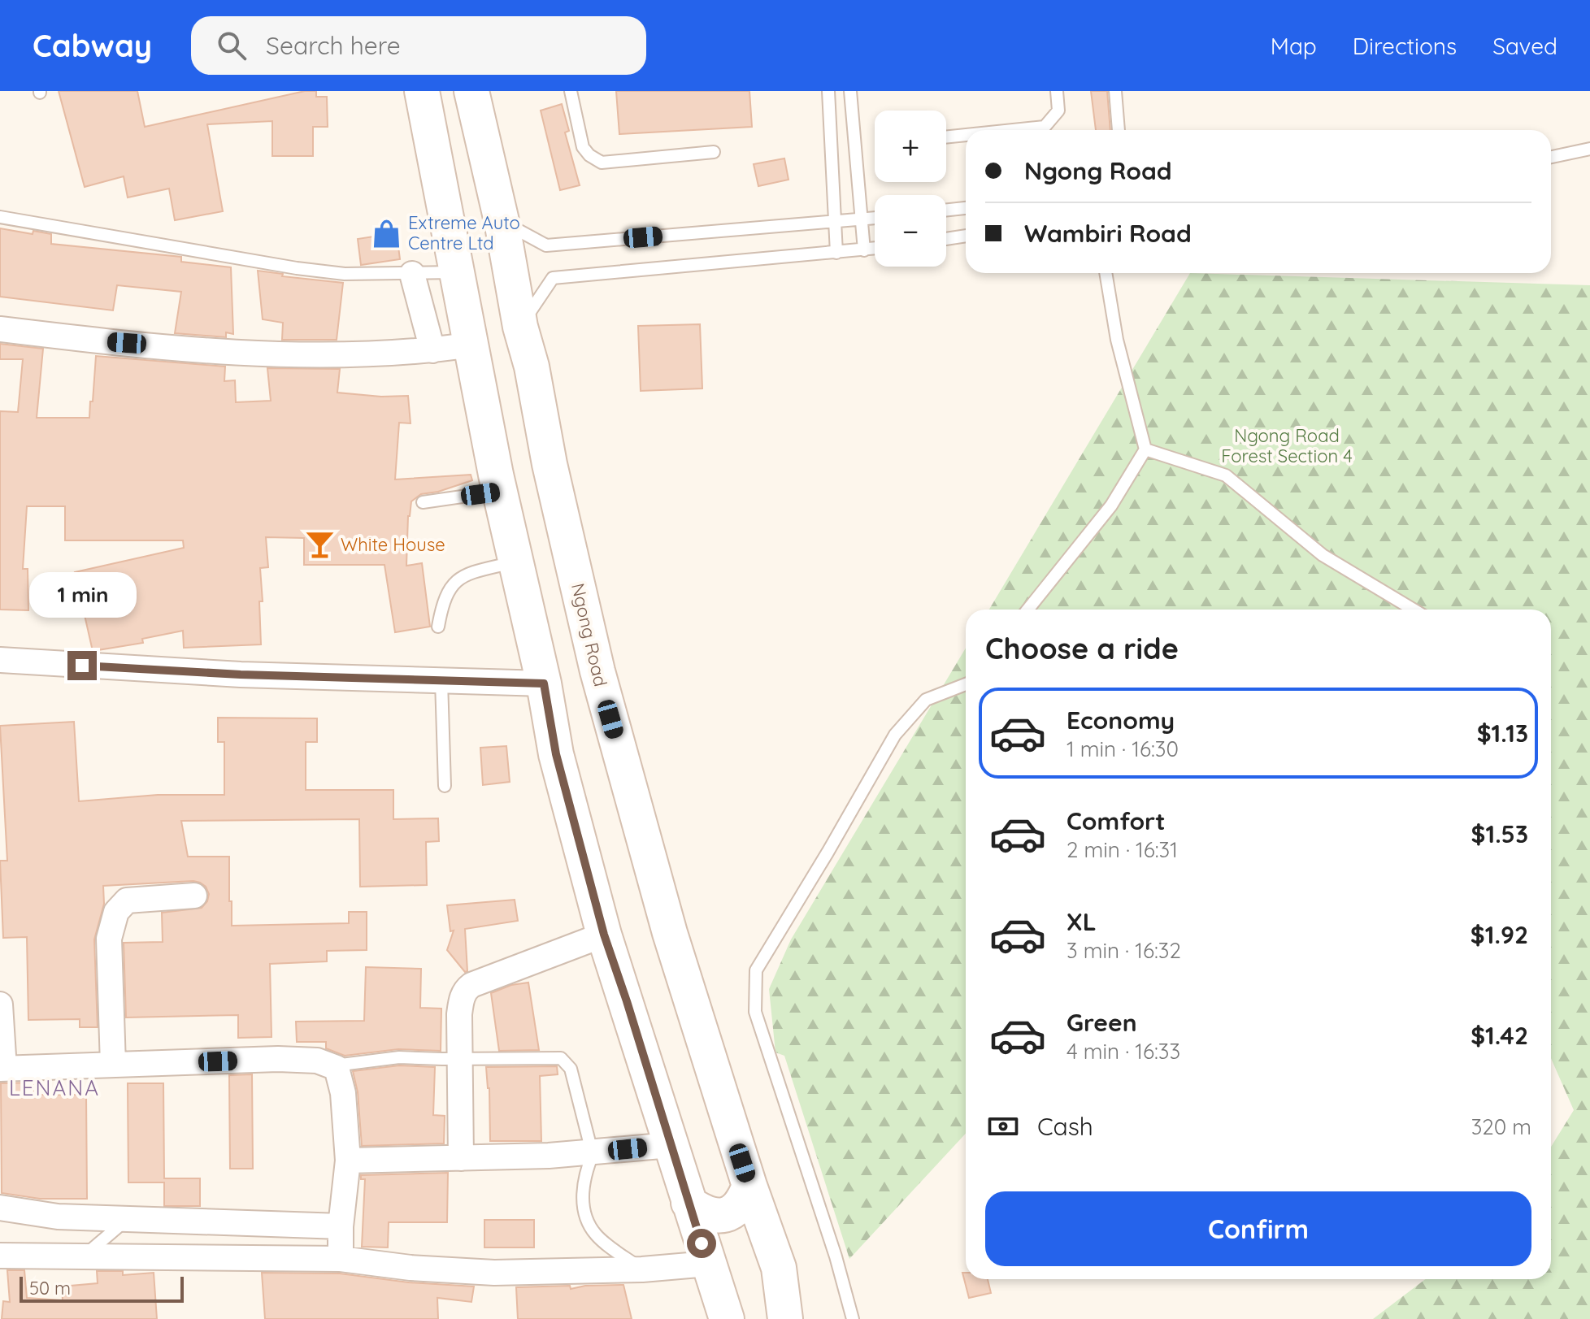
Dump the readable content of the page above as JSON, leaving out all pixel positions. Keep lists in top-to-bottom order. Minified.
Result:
{"streets":{"main road":["Ngong Road"]},"districts":["LENANA"],"parks":["Ngong Road Forest Section 4"],"places":{"shop":["Extreme Auto Centre Ltd"],"bar":["White House"]},"scale_bar":"50 m","page":{"header":"Cabway","search":"Search here","nav":["Map","Directions","Saved"],"map_buttons":["+","−"],"banner":["Ngong Road","Wambiri Road"],"bubble":"1 min","heading":"Choose a ride","list":[{"name":"Economy","note":"1 min · 16:30","value":"$1.13"},{"name":"Comfort","note":"2 min · 16:31","value":"$1.53"},{"name":"XL","note":"3 min · 16:32","value":"$1.92"},{"name":"Green","note":"4 min · 16:33","value":"$1.42"}],"pay":["Cash","320 m"],"buttons":"Confirm","scale":"50 m"}}
